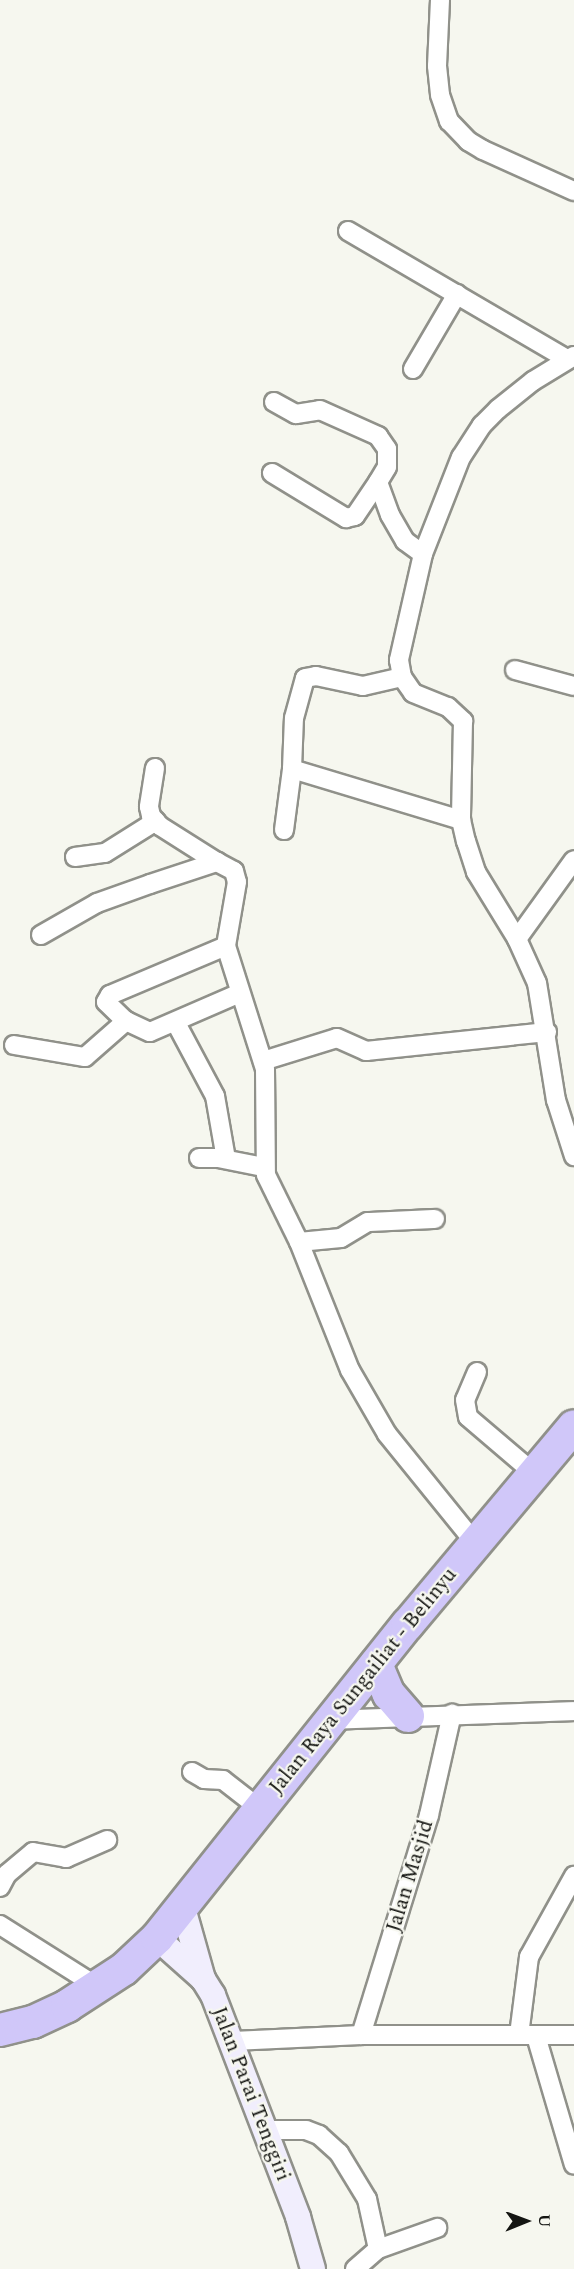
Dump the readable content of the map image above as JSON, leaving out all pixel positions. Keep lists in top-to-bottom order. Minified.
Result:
{"streets":{"highway":["Jalan Raya Sungailiat - Belinyu"],"street":["Jalan Masjid","Jalan Parai Tenggiri"]},"crossings":[["Jalan Raya Sungailiat - Belinyu","Jalan Parai Tenggiri"]],"north":"right"}
